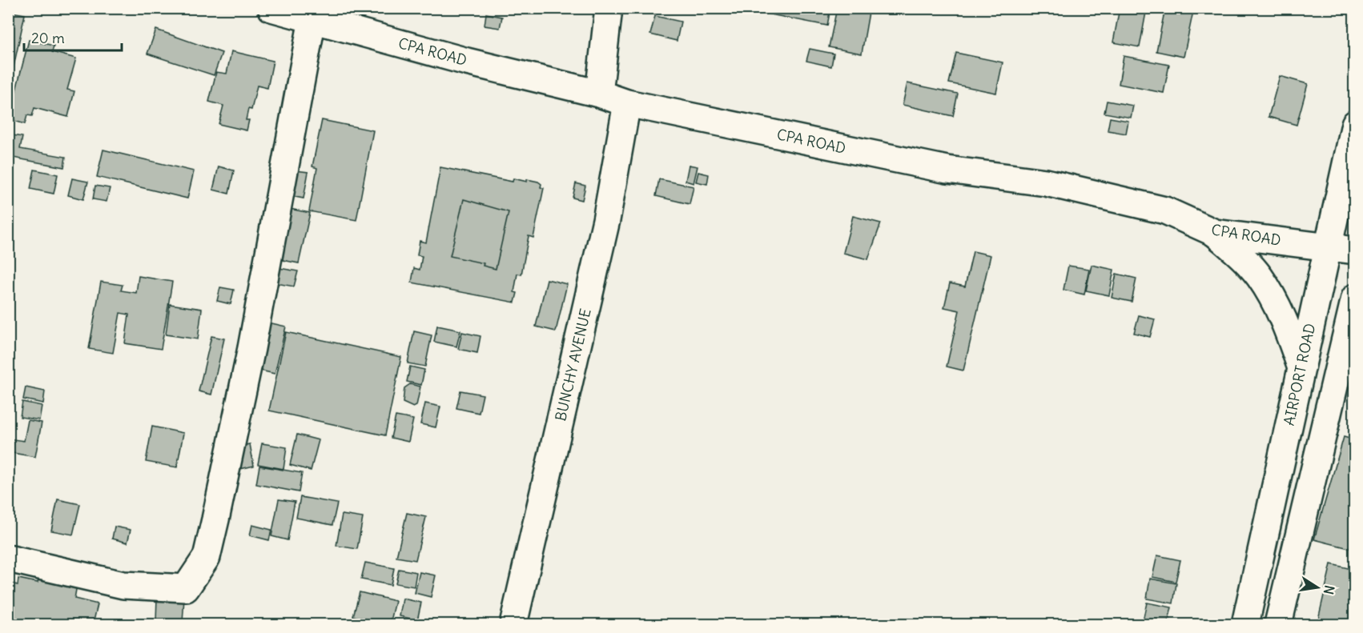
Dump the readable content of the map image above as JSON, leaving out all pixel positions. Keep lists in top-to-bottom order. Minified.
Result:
{"streets":{"street":["CPA ROAD","BUNCHY AVENUE","AIRPORT ROAD"]},"crossings":[["CPA ROAD","BUNCHY AVENUE"],["CPA ROAD","AIRPORT ROAD"]],"scale_bar":"20 m","north":"right"}
